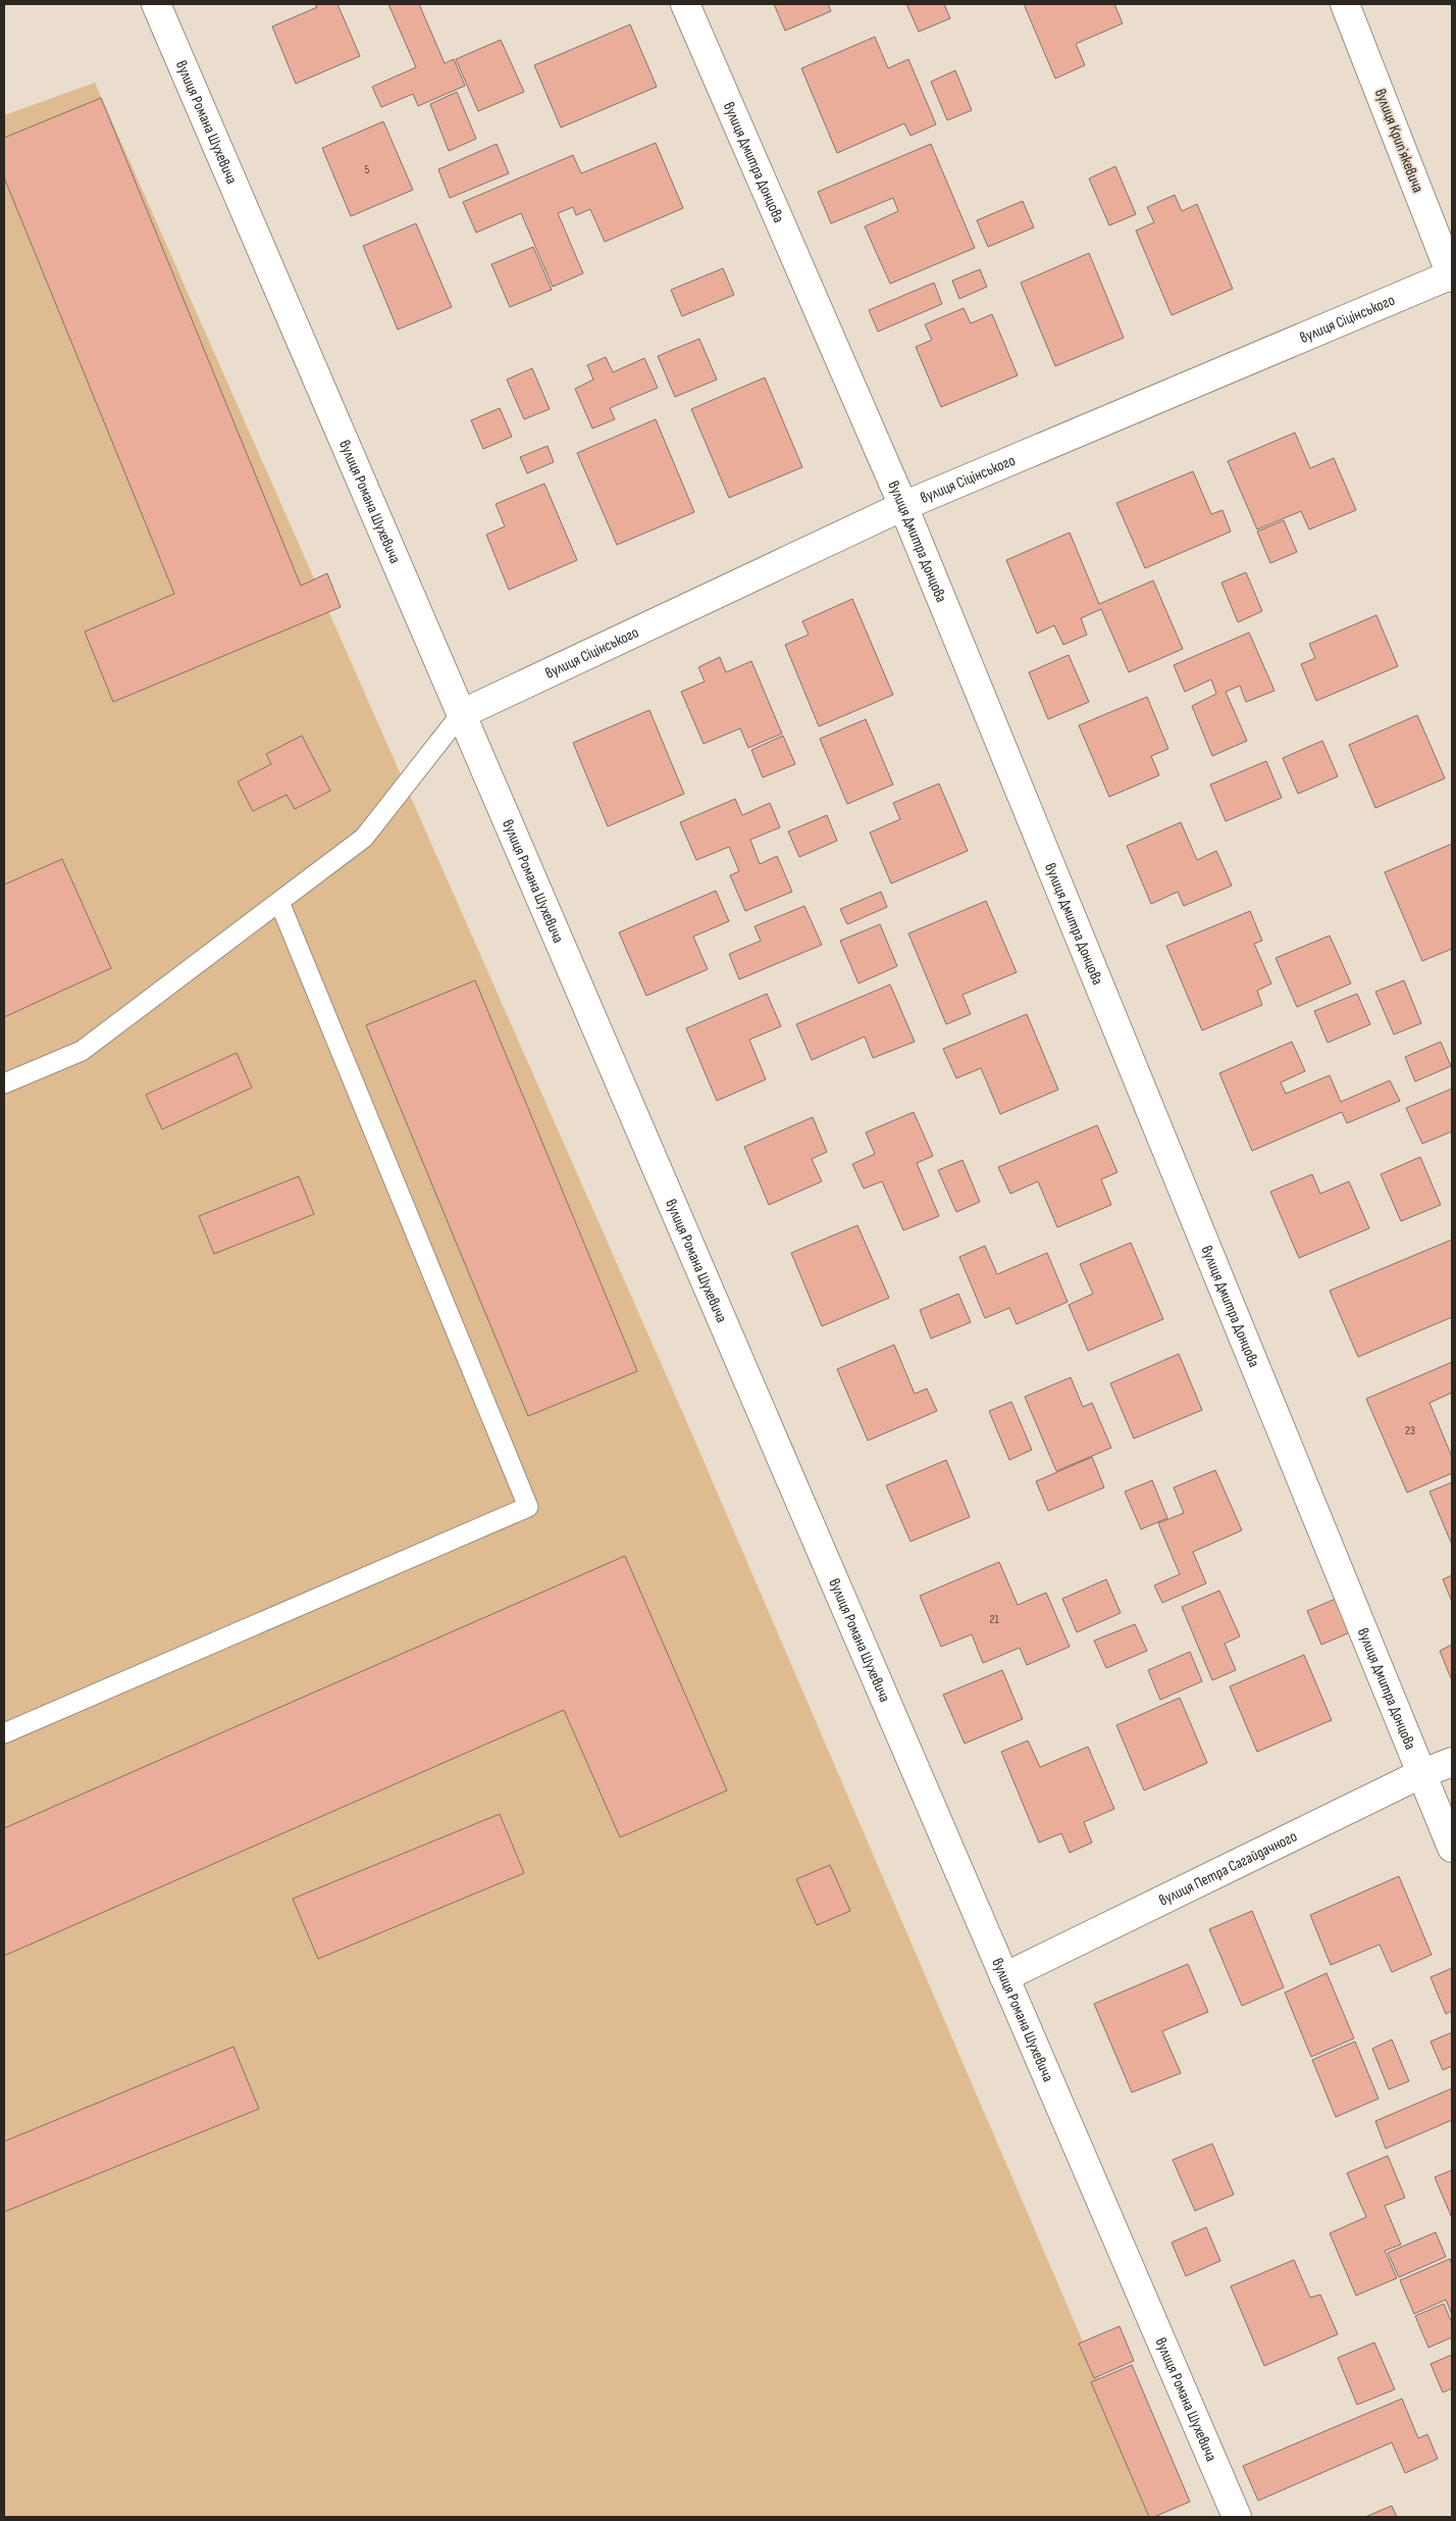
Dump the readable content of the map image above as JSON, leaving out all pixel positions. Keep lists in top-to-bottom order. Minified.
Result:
{"streets":{"street":["вулиця Романа Шухевича","вулиця Крипʼякевича","вулиця Дмитра Донцова","вулиця Сіцінського","вулиця Петра Сагайдачного"]},"crossings":[["вулиця Романа Шухевича","вулиця Сіцінського"],["вулиця Романа Шухевича","вулиця Петра Сагайдачного"],["вулиця Крипʼякевича","вулиця Сіцінського"],["вулиця Дмитра Донцова","вулиця Сіцінського"],["вулиця Дмитра Донцова","вулиця Петра Сагайдачного"]],"house_numbers":["5","23","21"]}
